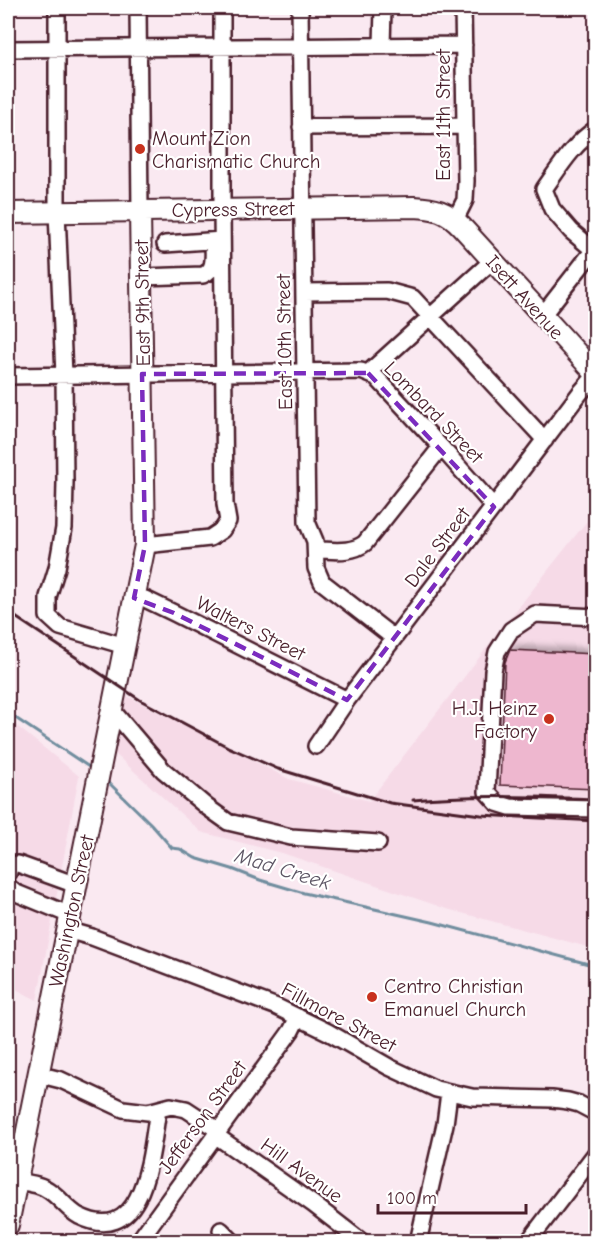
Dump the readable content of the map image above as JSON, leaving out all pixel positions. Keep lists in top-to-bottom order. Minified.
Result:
{"streets":{"main road":["Cypress Street","Isett Avenue","East 9th Street","Washington Street"],"street":["East 11th Street","East 10th Street","Lombard Street","Dale Street","Walters Street","Fillmore Street","Jefferson Street","Hill Avenue"]},"crossings":[["East 11th Street","Cypress Street"],["East 11th Street","Isett Avenue"],["Cypress Street","Isett Avenue"],["Cypress Street","East 9th Street"],["Cypress Street","East 10th Street"],["Isett Avenue","Dale Street"],["East 9th Street","Lombard Street"],["East 9th Street","Walters Street"],["East 9th Street","Washington Street"],["East 10th Street","Lombard Street"],["East 10th Street","Dale Street"],["Lombard Street","Dale Street"],["Dale Street","Walters Street"],["Walters Street","Washington Street"],["Washington Street","Fillmore Street"],["Washington Street","Hill Avenue"],["Fillmore Street","Jefferson Street"],["Jefferson Street","Hill Avenue"]],"water":["Mad Creek"],"places":["Mount Zion Charismatic Church","H.J. Heinz Factory","Centro Christian Emanuel Church"],"scale_bar":"100 m"}
